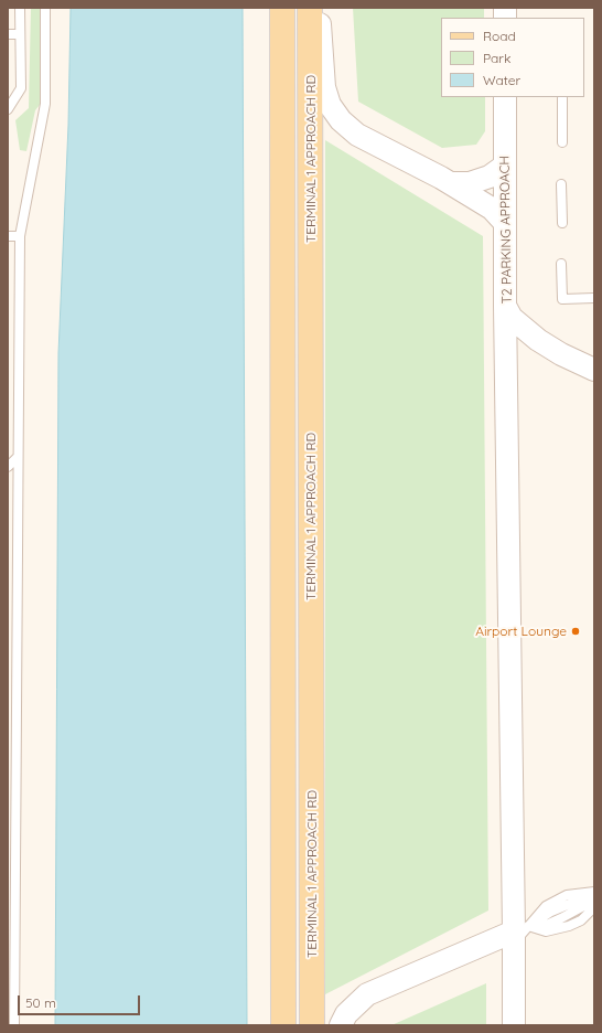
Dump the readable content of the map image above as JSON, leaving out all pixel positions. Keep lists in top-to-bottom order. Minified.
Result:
{"streets":{"main road":["TERMINAL 1 APPROACH RD"],"street":["T2 PARKING APPROACH"]},"places":["Airport Lounge"],"legend":["Road","Park","Water"],"scale_bar":"50 m"}
